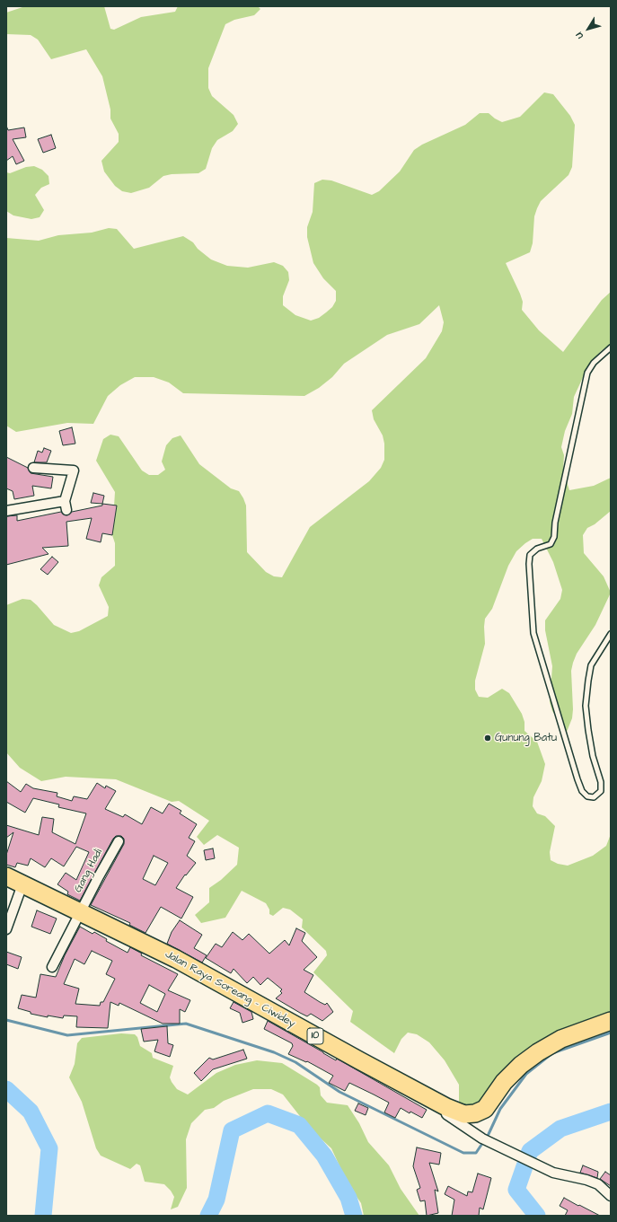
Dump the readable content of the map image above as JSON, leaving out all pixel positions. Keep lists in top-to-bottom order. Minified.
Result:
{"streets":{"highway":["Jalan Raya Soreang - Ciwidey","10"],"street":["Gang Hadi"]},"crossings":[["Gang Hadi","Jalan Raya Soreang - Ciwidey"]],"places":["Gunung Batu"],"north":"bottom left"}
